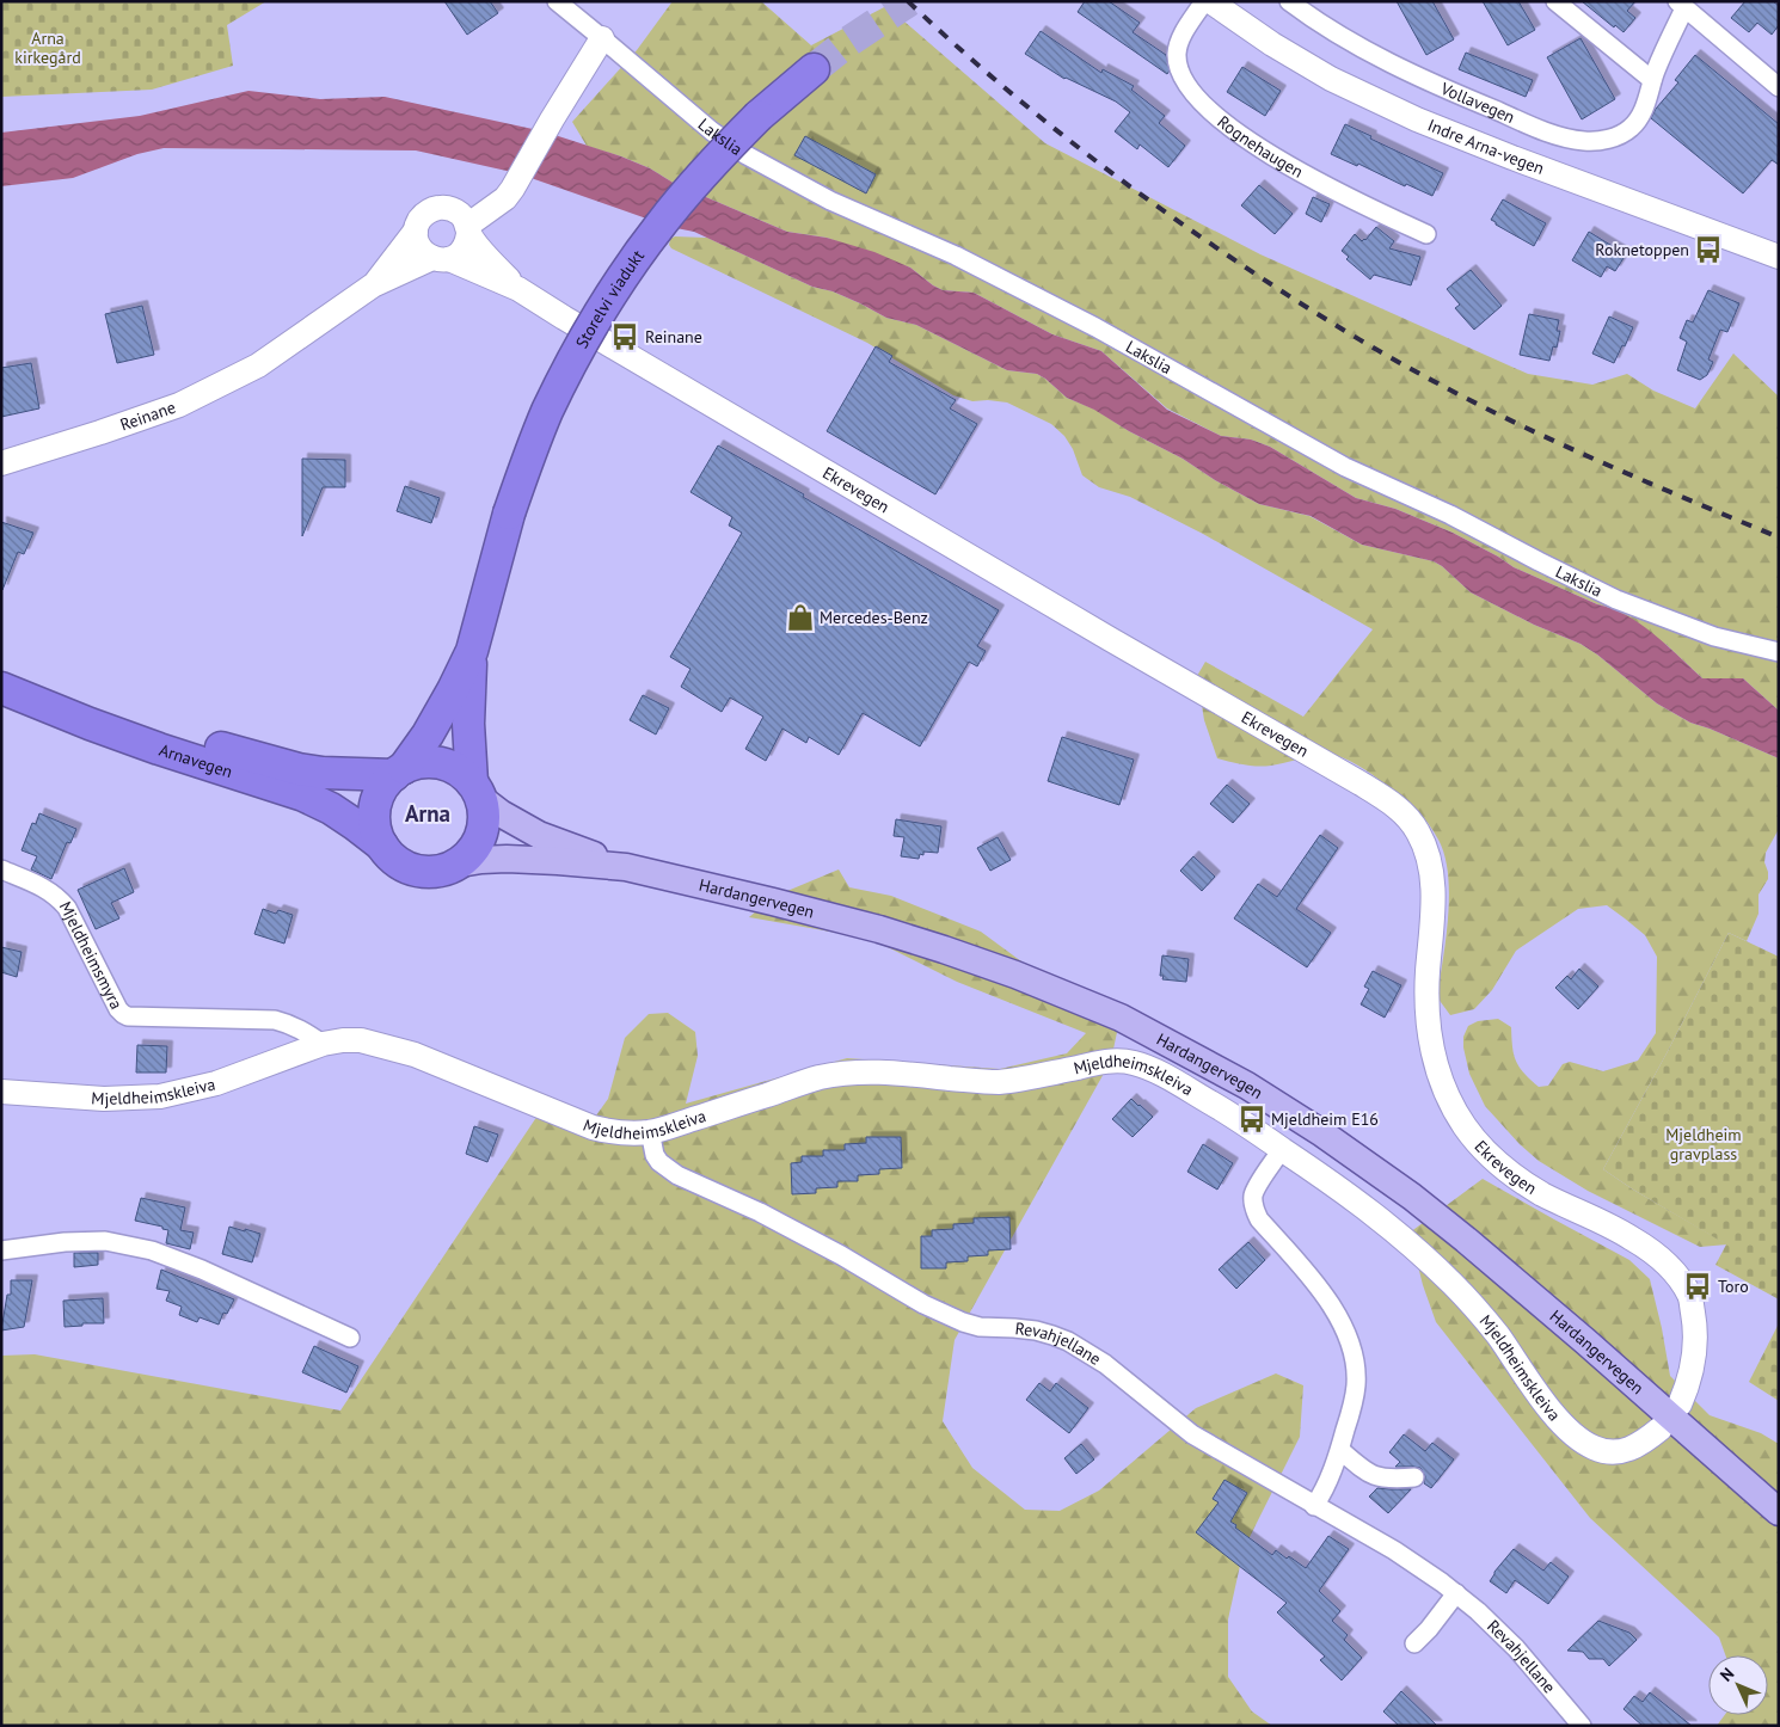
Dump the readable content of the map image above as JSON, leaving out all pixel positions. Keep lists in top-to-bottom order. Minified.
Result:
{"streets":{"highway":["Storelvi viadukt","Arnavegen"],"main road":["Indre Arna-vegen","Reinane","Ekrevegen","Hardangervegen","Mjeldheimskleiva"],"street":["Vollavegen","Lakslia","Rognehaugen","Mjeldheimsmyra","Revahjellane"]},"crossings":[["Reinane","Ekrevegen"],["Arnavegen","Hardangervegen"],["Mjeldheimsmyra","Mjeldheimskleiva"],["Mjeldheimskleiva","Revahjellane"]],"districts":["Arna"],"parks":["Arna kirkegård","Mjeldheim gravplass"],"places":{"bus stop":["Roknetoppen","Reinane","Mjeldheim E16","Toro"],"shop":["Mercedes-Benz"]},"north":"top left"}
